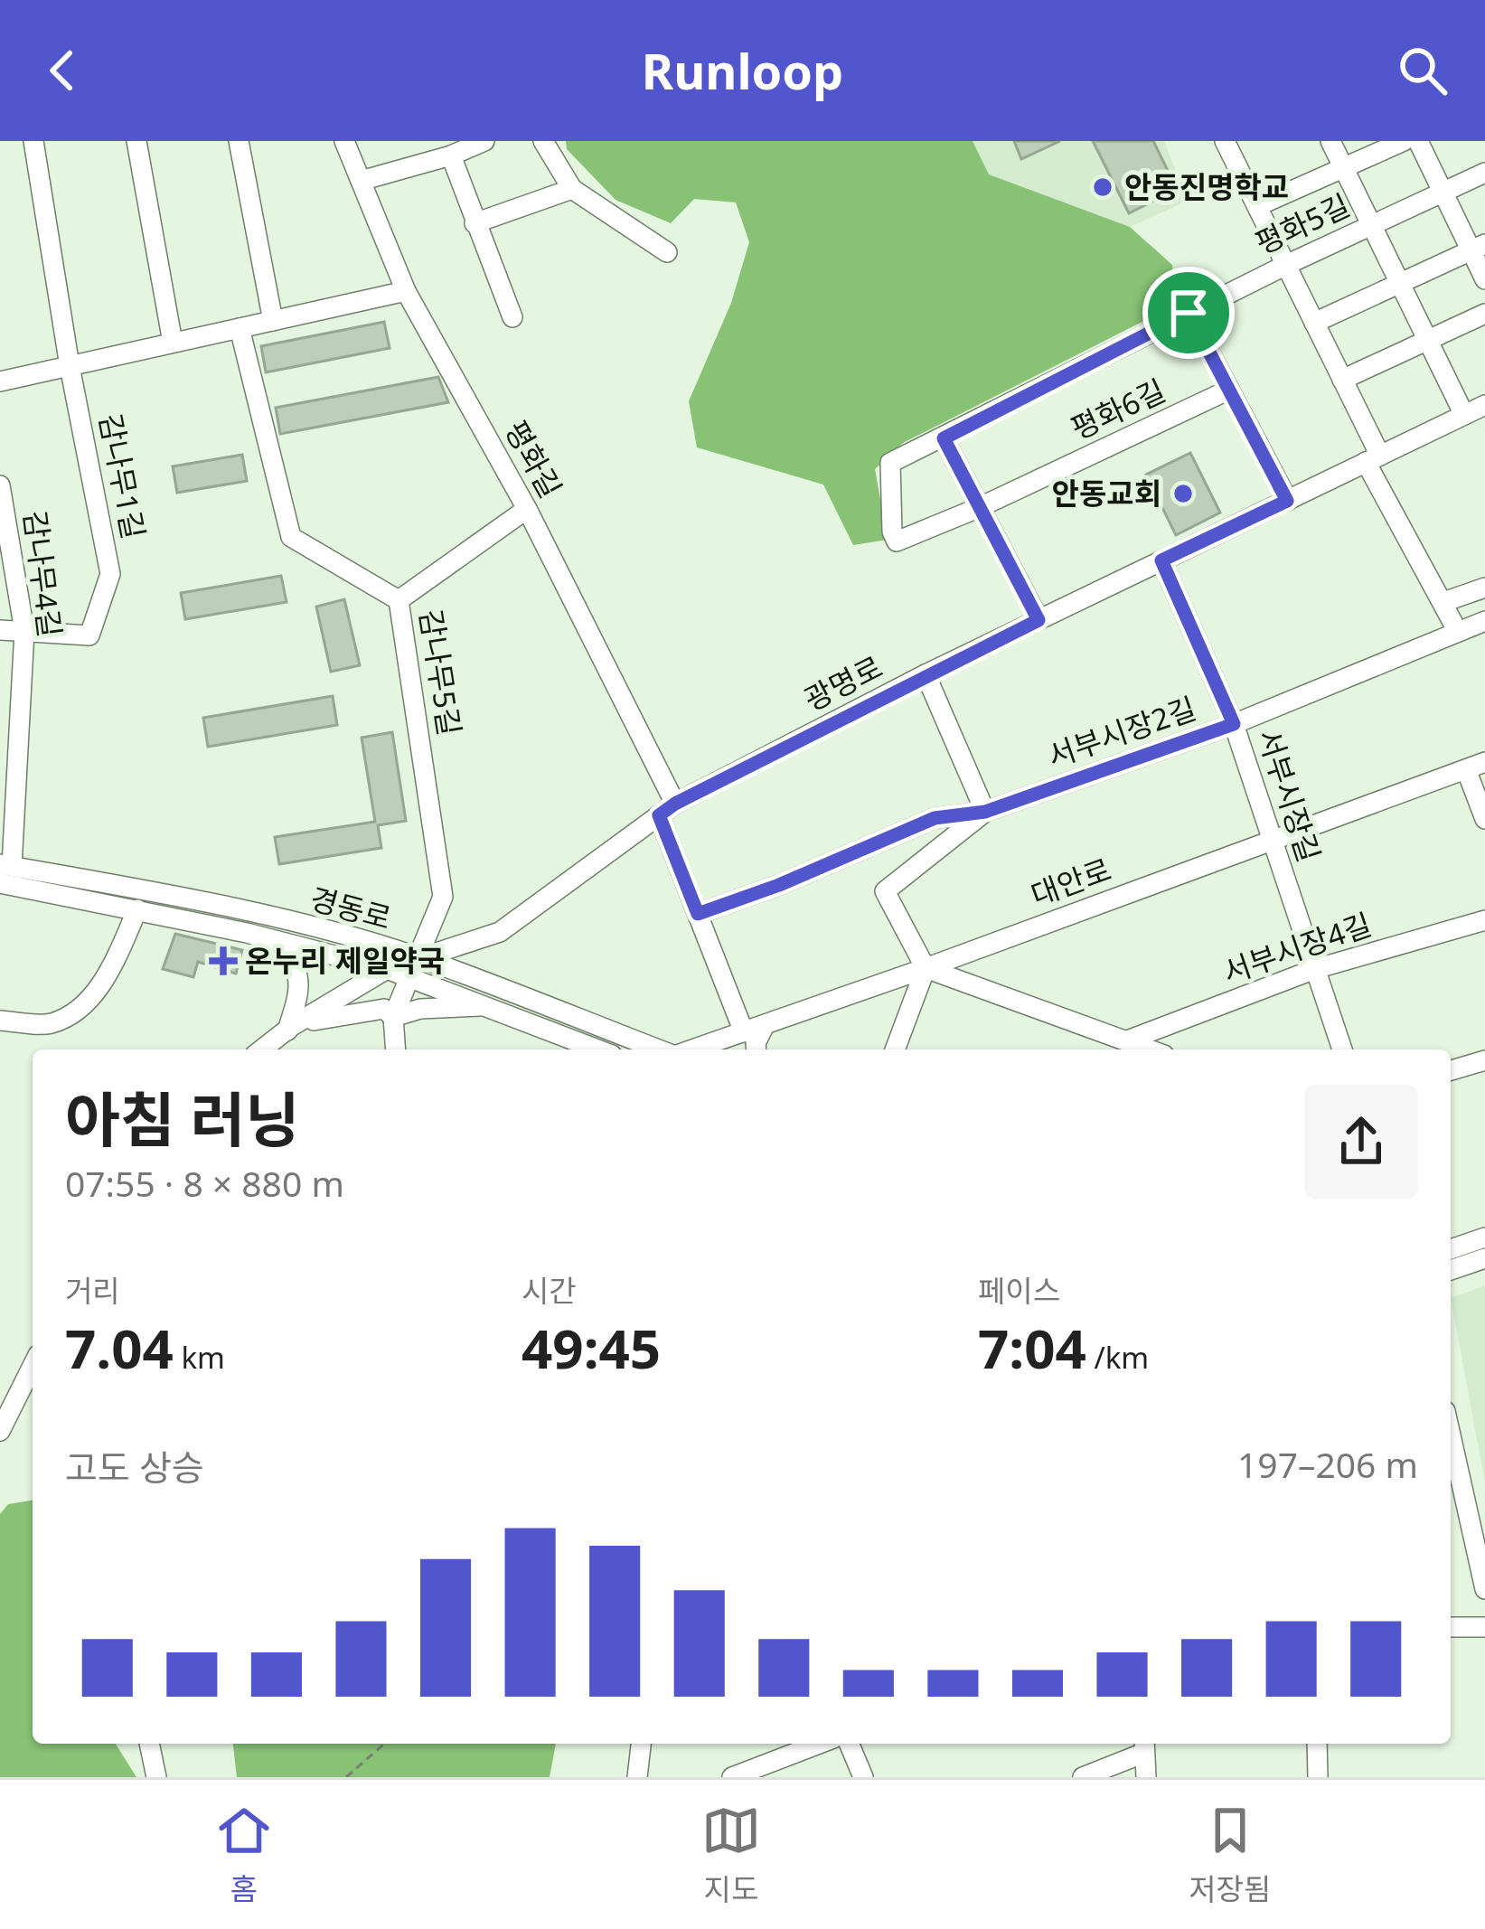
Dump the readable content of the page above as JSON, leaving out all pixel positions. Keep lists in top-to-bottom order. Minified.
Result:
{"streets":{"street":["평화5길","평화6길","평화길","감나무1길","감나무4길","감나무5길","광명로","서부시장2길","서부시장길","대안로","경동로","서부시장4길"]},"crossings":[["평화5길","평화6길"],["평화길","광명로"],["평화길","대안로"],["감나무1길","감나무4길"],["감나무4길","경동로"],["감나무5길","광명로"],["감나무5길","경동로"],["광명로","서부시장길"],["광명로","경동로"],["서부시장2길","서부시장길"],["서부시장2길","대안로"],["서부시장길","대안로"],["서부시장길","서부시장4길"]],"places":{"other":["안동진명학교","안동교회"],"health":["온누리 제일약국"]},"page":{"header":"Runloop","heading":["아침 러닝","07:55 · 8 × 880 m"],"stats":[["거리","7.04 km"],["시간","49:45"],["페이스","7:04 /km"]],"chart":["고도 상승","197–206 m"],"tabs":["홈","지도","저장됨"]}}
